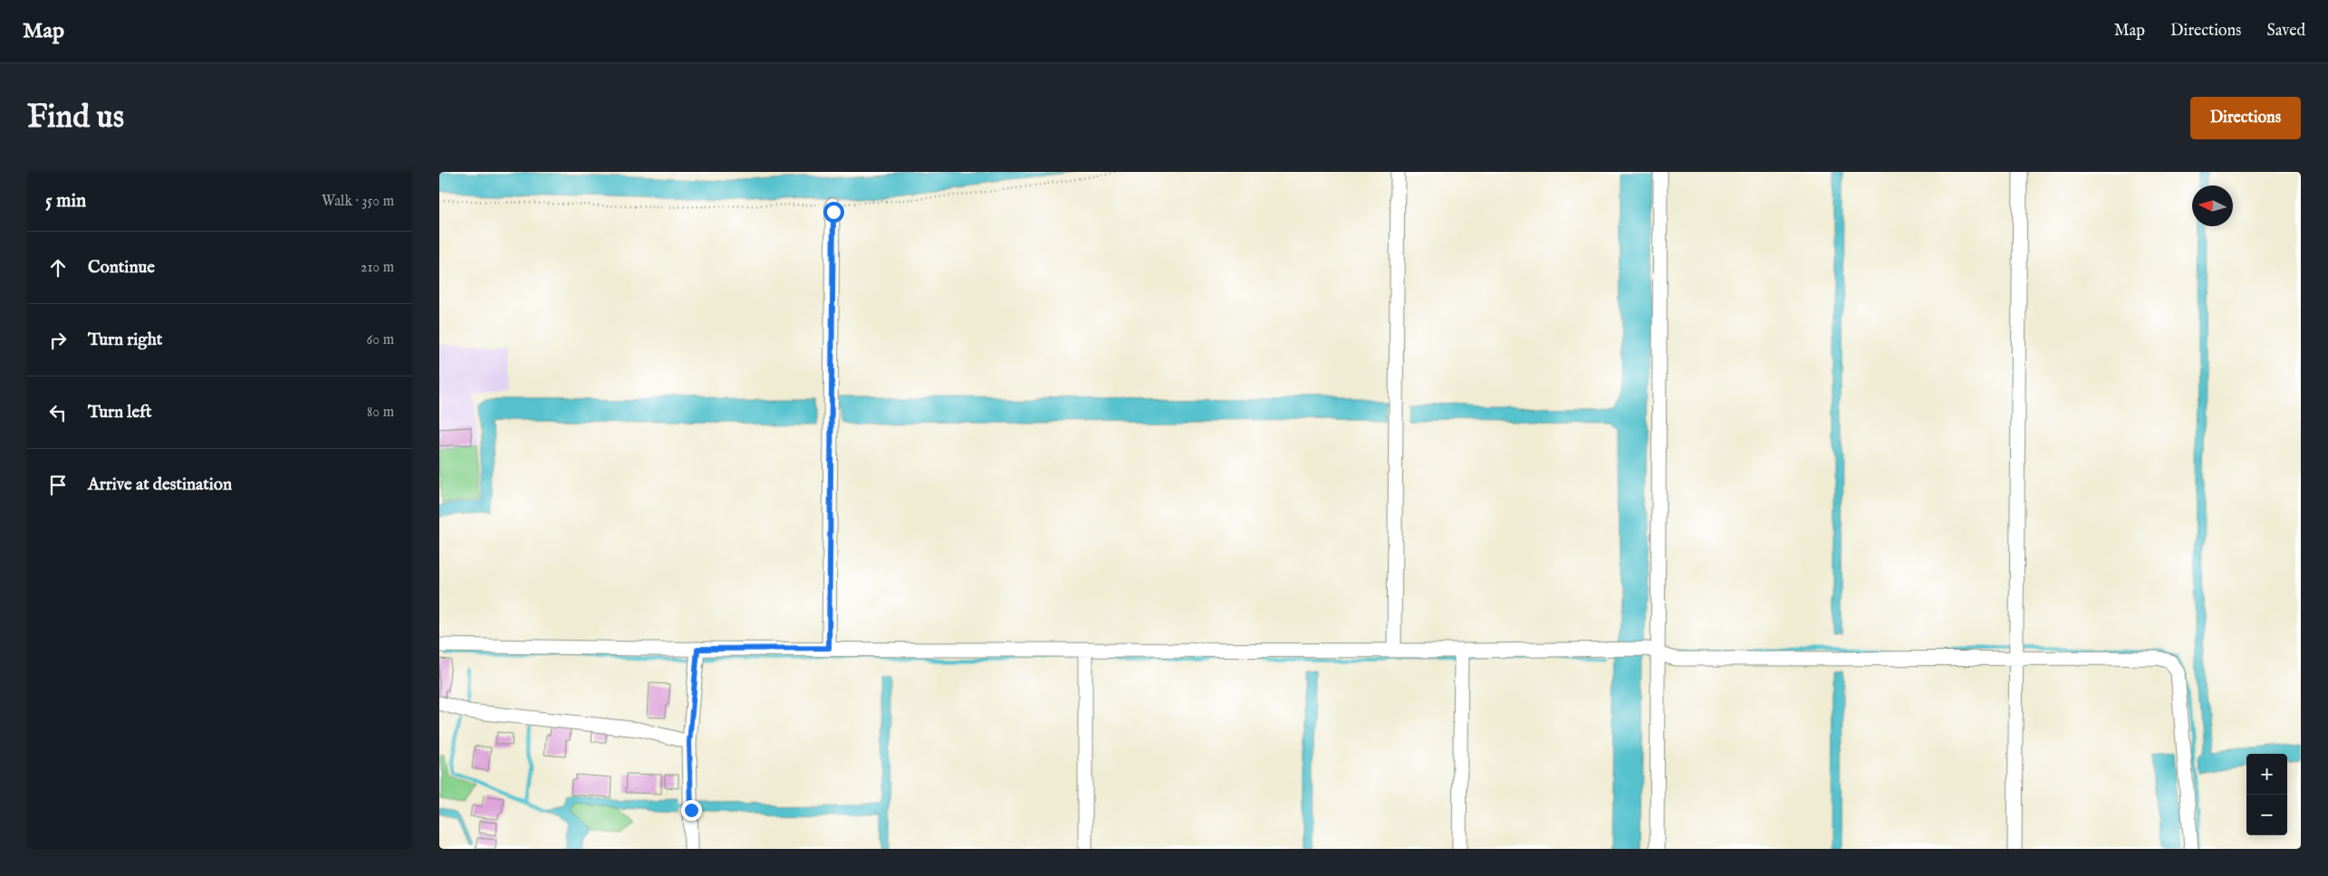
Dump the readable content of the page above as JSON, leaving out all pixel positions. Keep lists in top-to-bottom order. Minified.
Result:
{"north":"left","page":{"header":"Map","nav":["Map","Directions","Saved"],"buttons":"Directions","title":"Find us","heading":["5 min","Walk · 350 m"],"list":[["Continue","210 m"],["Turn right","60 m"],["Turn left","80 m"],"Arrive at destination"],"map_buttons":["+","−"]}}
